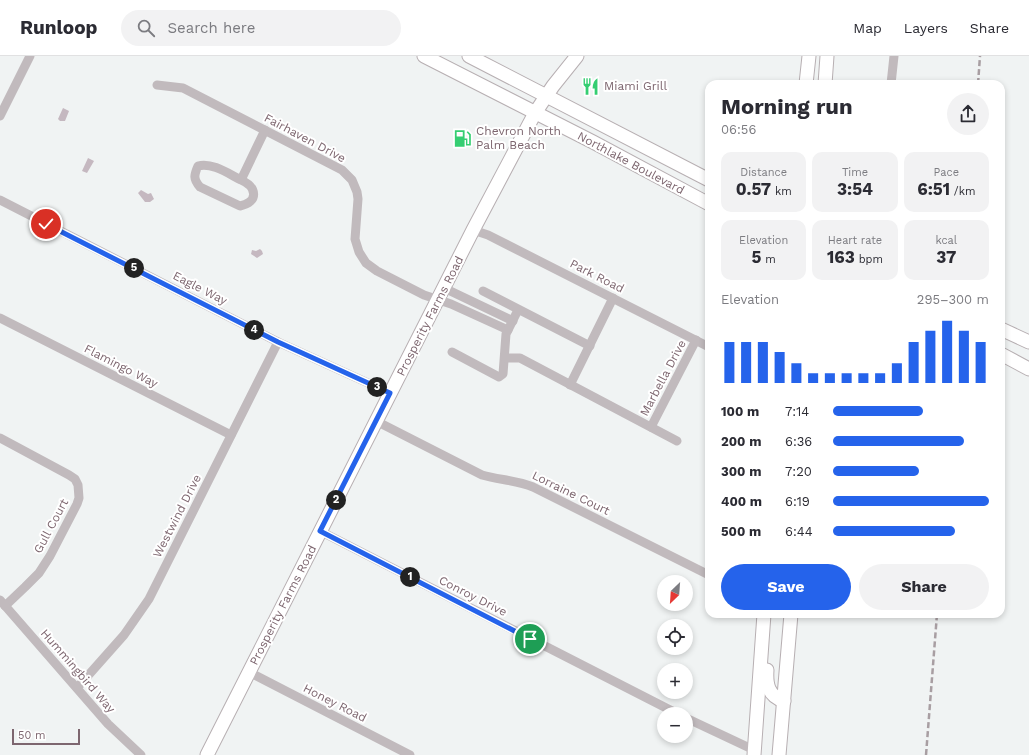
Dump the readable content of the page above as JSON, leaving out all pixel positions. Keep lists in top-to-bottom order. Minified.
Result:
{"streets":{"main road":["Northlake Boulevard","Prosperity Farms Road"],"street":["Fairhaven Drive","Park Road","Eagle Way","Flamingo Way","Marbella Drive","Lorraine Court","Westwind Drive","Gull Court","Conroy Drive","Hummingbird Way","Honey Road"]},"crossings":[["Fairhaven Drive","Prosperity Farms Road"],["Northlake Boulevard","Prosperity Farms Road"],["Park Road","Prosperity Farms Road"],["Park Road","Marbella Drive"],["Eagle Way","Prosperity Farms Road"],["Eagle Way","Westwind Drive"],["Prosperity Farms Road","Lorraine Court"],["Prosperity Farms Road","Conroy Drive"],["Prosperity Farms Road","Honey Road"],["Flamingo Way","Westwind Drive"],["Westwind Drive","Hummingbird Way"],["Gull Court","Hummingbird Way"]],"places":{"restaurant":["Miami Grill"],"fuel station":["Chevron North Palm Beach"]},"scale_bar":"50 m","north":"bottom left","page":{"header":"Runloop","search":"Search here","nav":["Map","Layers","Share"],"heading":["Morning run","06:56"],"stats":[["Distance","0.57 km"],["Time","3:54"],["Pace","6:51 /km"],["Elevation","5 m"],["Heart rate","163 bpm"],["kcal","37"]],"pins":["5","4","3","2","1"],"chart":["Elevation","295–300 m"],"list":[{"name":"100 m","note":"7:14"},{"name":"200 m","note":"6:36"},{"name":"300 m","note":"7:20"},{"name":"400 m","note":"6:19"},{"name":"500 m","note":"6:44"}],"buttons":["Save","Share"],"map_buttons":["+","−"],"scale":"50 m"}}
